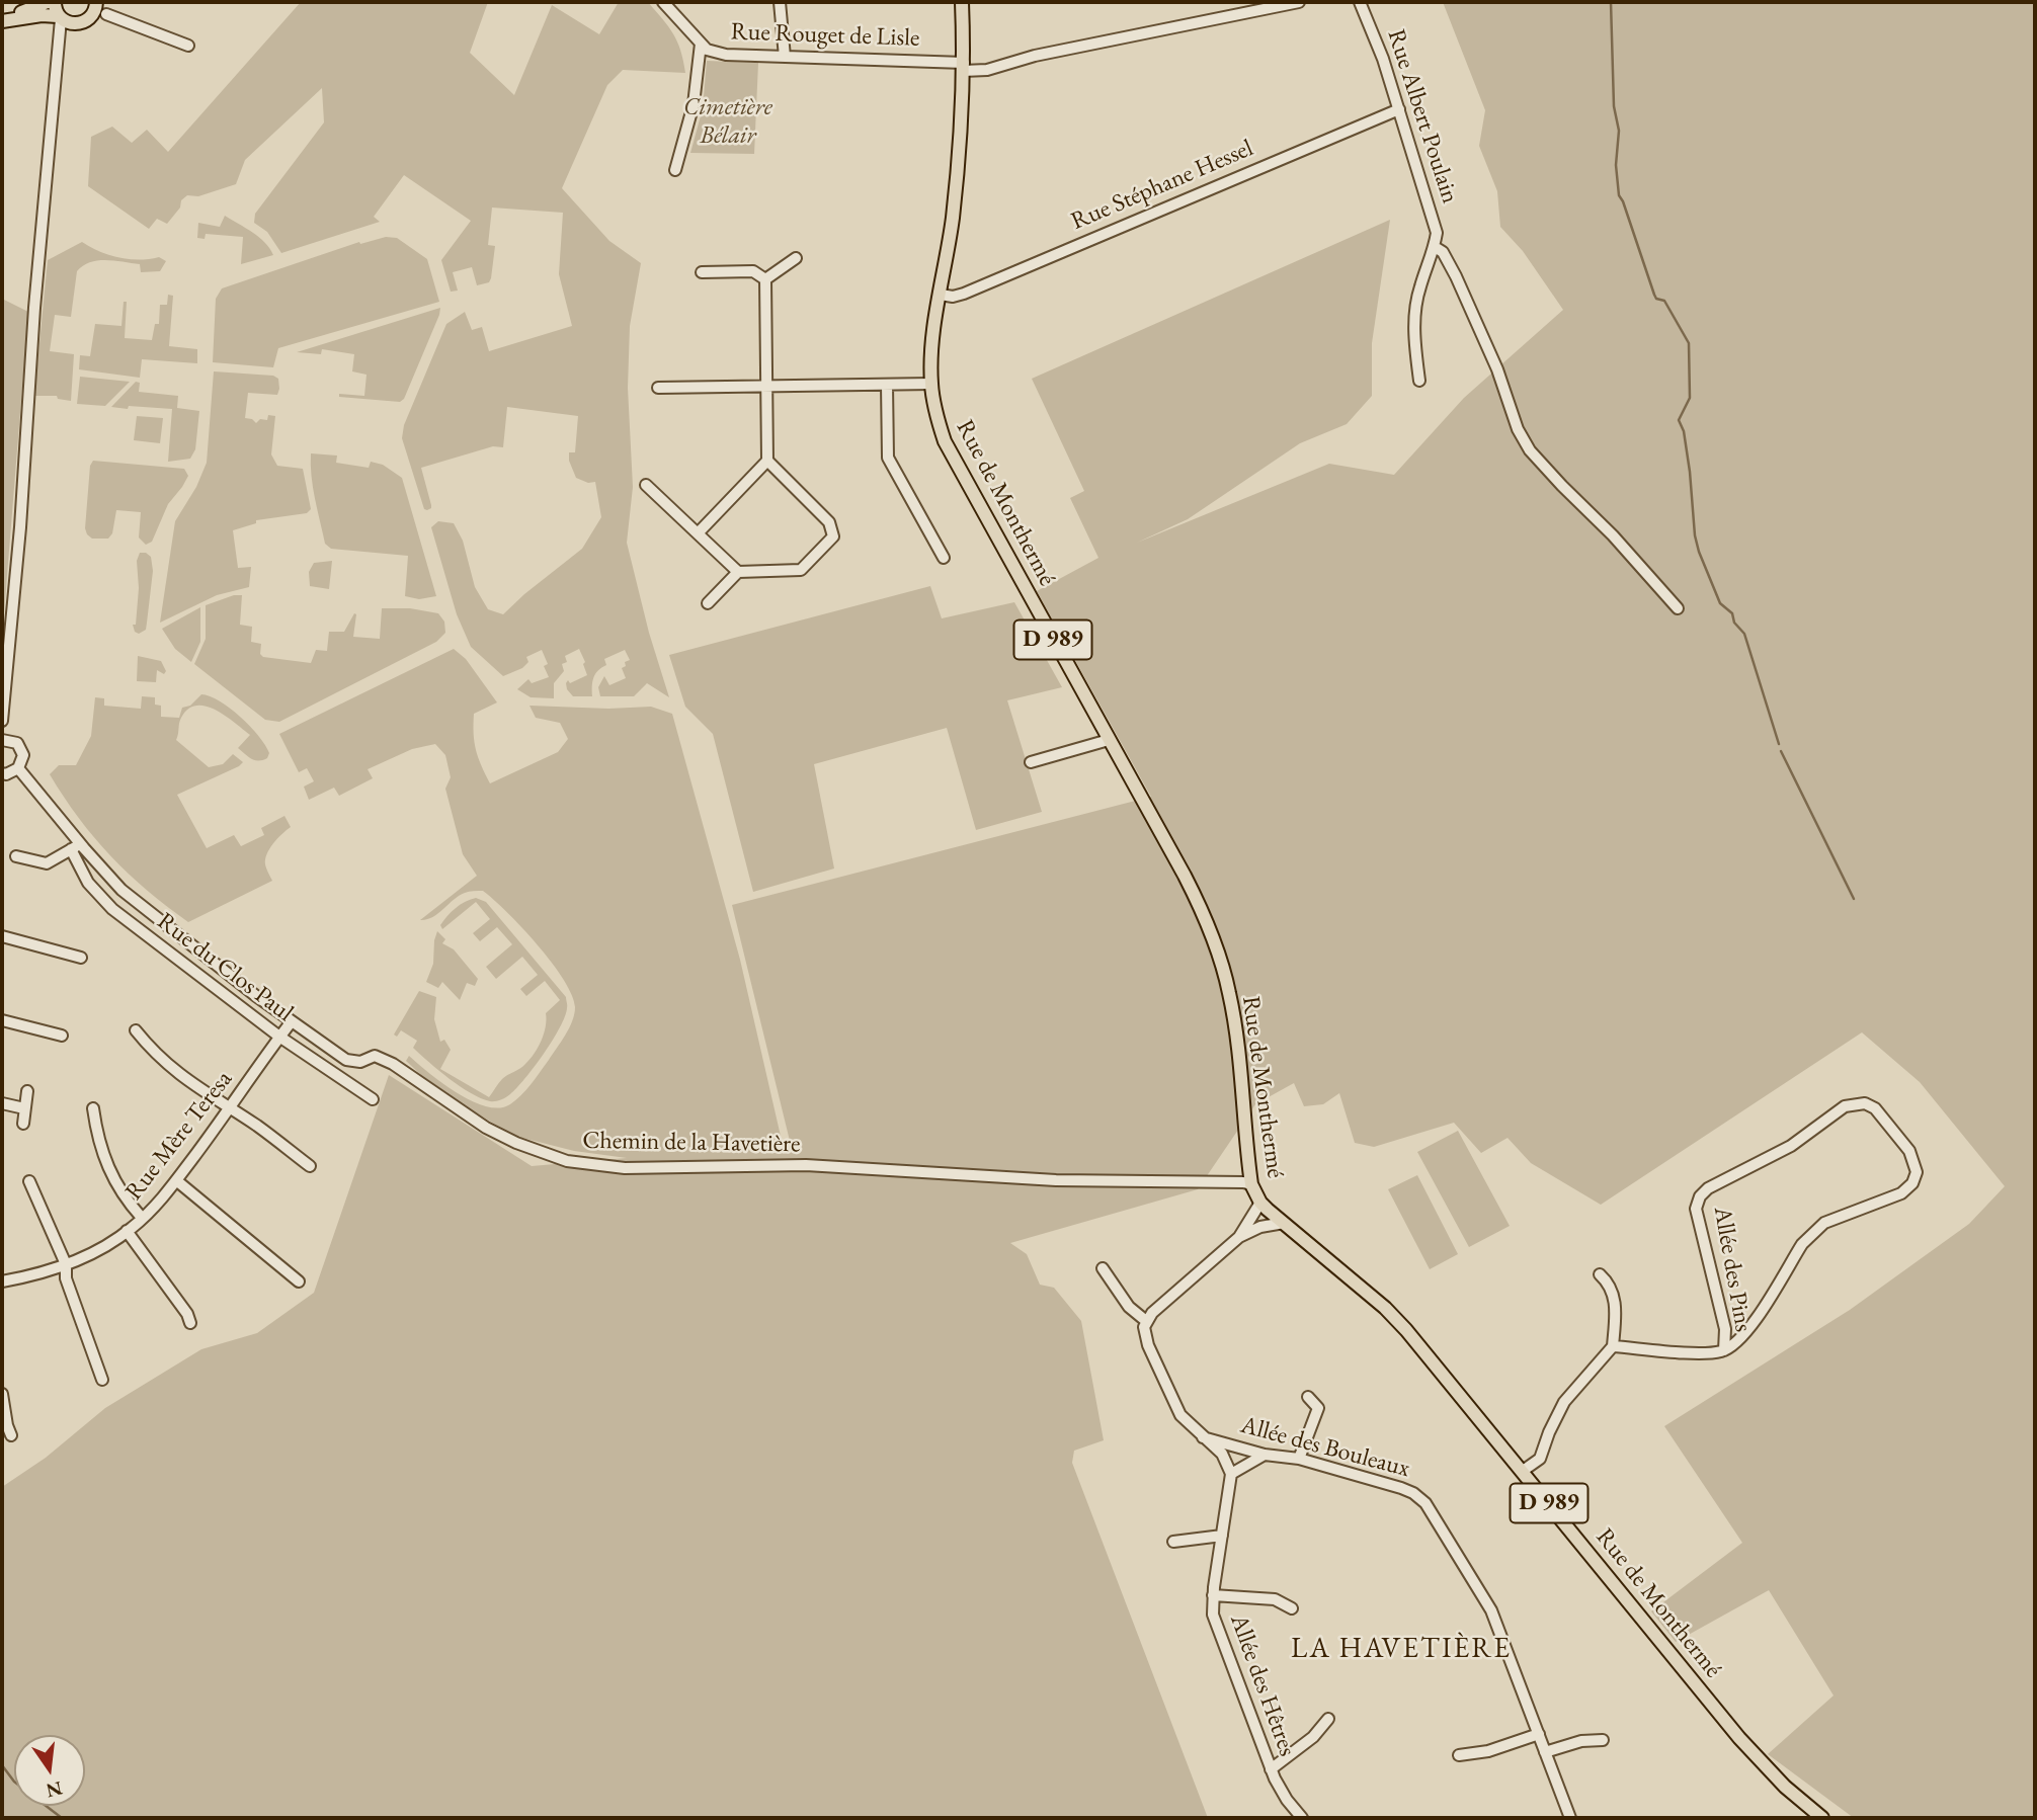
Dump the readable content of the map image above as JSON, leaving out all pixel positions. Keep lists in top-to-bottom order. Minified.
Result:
{"streets":{"main road":["Rue de Monthermé","D 989"],"street":["Rue Rouget de Lisle","Rue Albert Poulain","Rue Stéphane Hessel","Rue du Clos Paul","Rue Mère Teresa","Chemin de la Havetière","Allée des Pins","Allée des Bouleaux","Allée des Hêtres"]},"crossings":[["Rue Rouget de Lisle","Rue de Monthermé"],["Rue Albert Poulain","Rue Stéphane Hessel"],["Rue Stéphane Hessel","Rue de Monthermé"],["Rue de Monthermé","Chemin de la Havetière"],["Rue du Clos Paul","Rue Mère Teresa"],["Rue du Clos Paul","Chemin de la Havetière"],["Rue Mère Teresa","Chemin de la Havetière"],["Allée des Bouleaux","Allée des Hêtres"]],"districts":["LA HAVETIÈRE"],"parks":["Cimetière Bélair"],"north":"bottom"}
